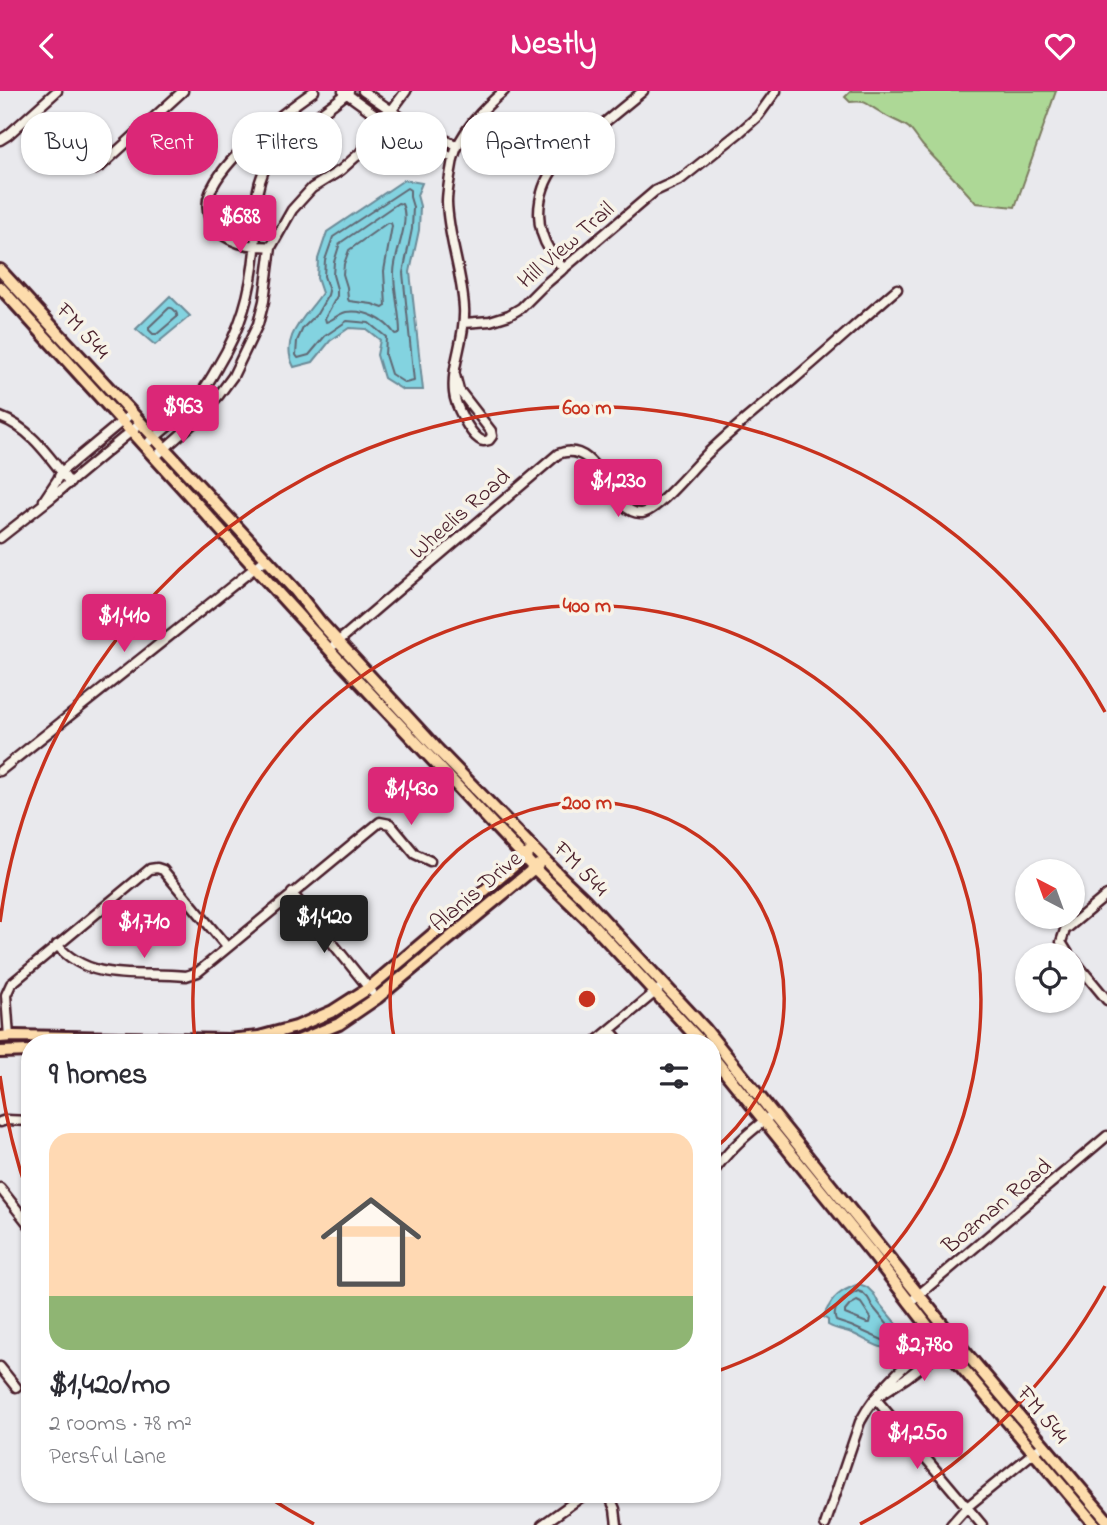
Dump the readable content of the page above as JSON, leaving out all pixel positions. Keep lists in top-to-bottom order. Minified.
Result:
{"streets":{"main road":["FM 544","Alanis Drive"],"street":["Hill View Trail","Wheelis Road","Bozman Road"]},"crossings":[["FM 544","Wheelis Road"],["FM 544","Alanis Drive"],["FM 544","Bozman Road"]],"north":"top left","page":{"header":"Nestly","chip":["Buy","Rent","Filters","New","Apartment"],"price":["$688","$963","$1,230","$1,410","$1,430","$1,420","$1,710","$2,780","$1,250"],"heading":"9 homes","list":[{"name":"$1,420/mo","note":"2 rooms · 78 m² · Persful Lane"}]},"rings":["600 m","400 m","200 m"]}
